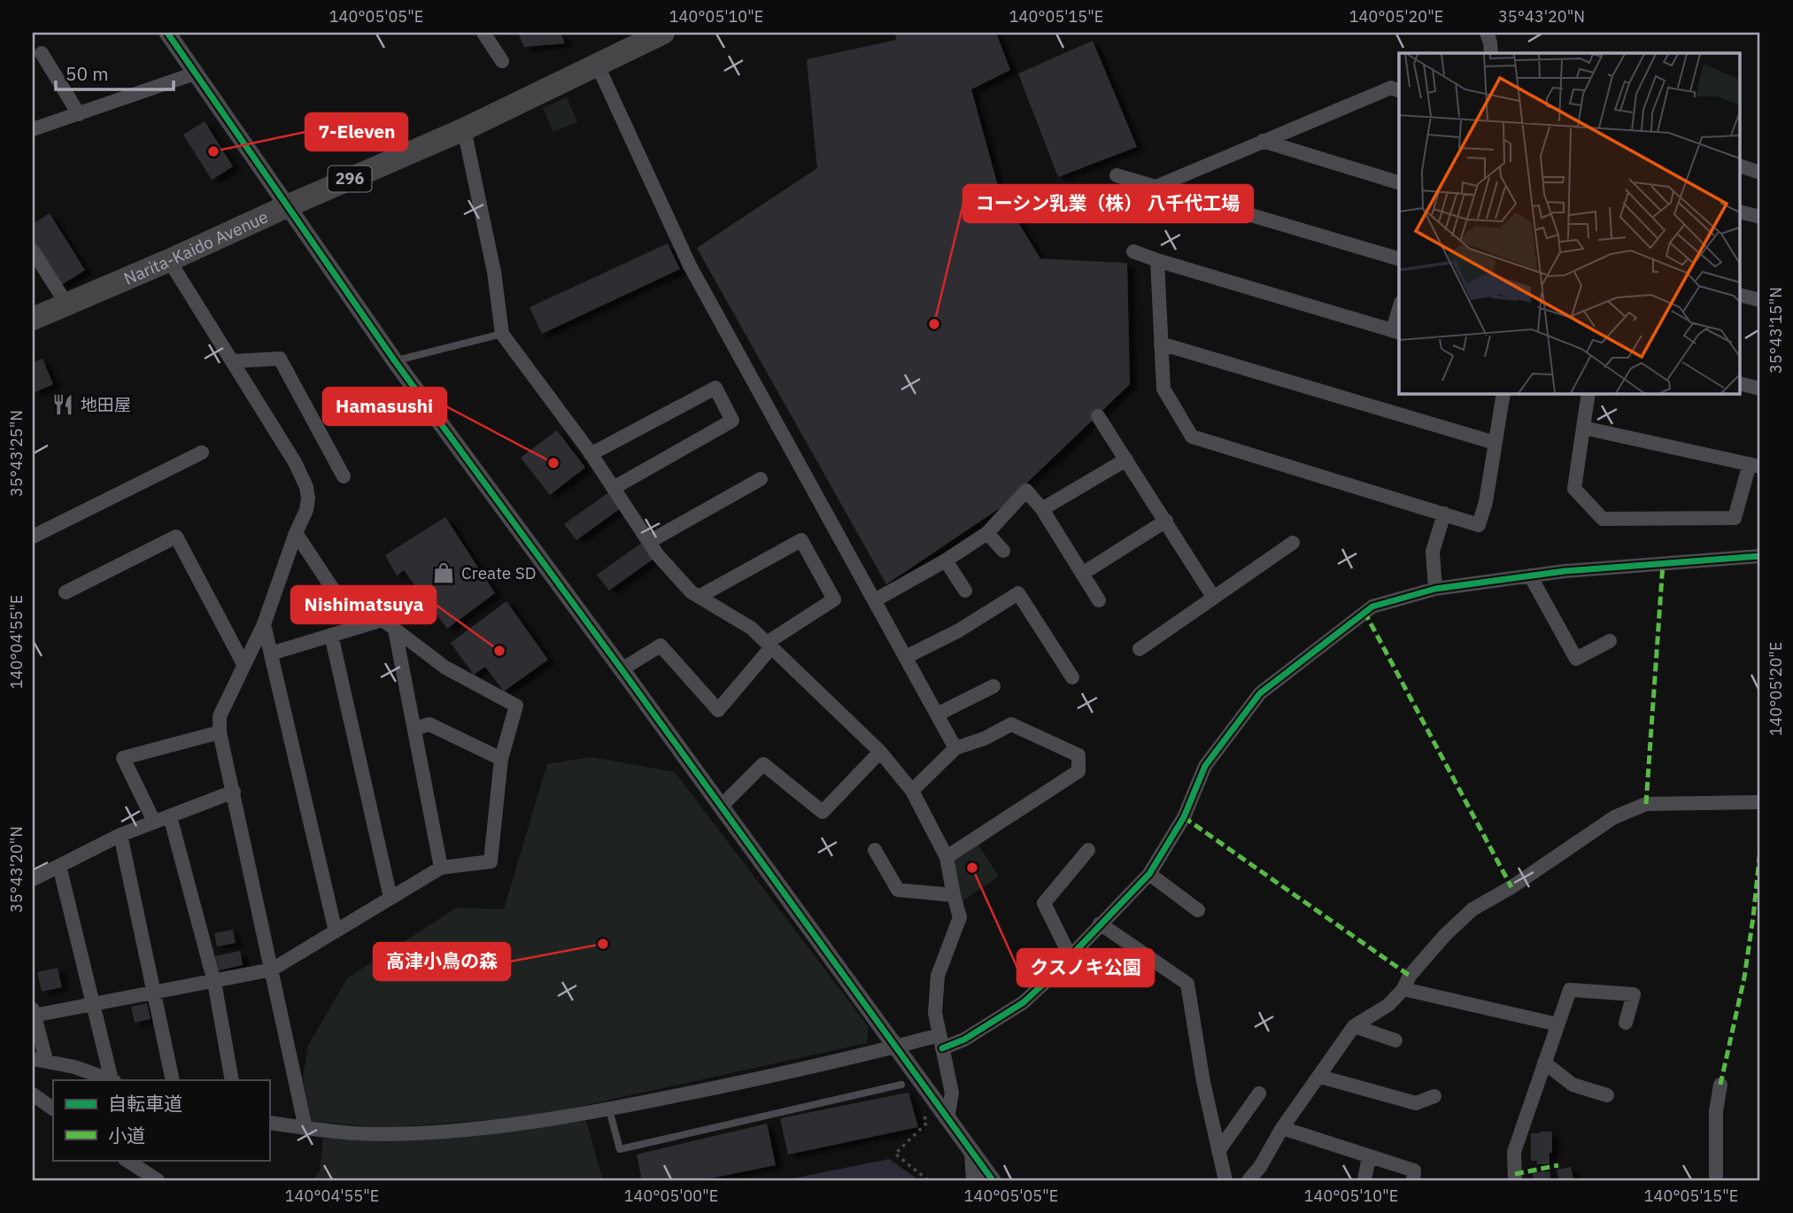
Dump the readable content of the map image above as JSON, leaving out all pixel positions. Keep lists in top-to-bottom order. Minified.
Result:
{"streets":{"highway":["296","Narita-Kaido Avenue"]},"places":{"other":["7-Eleven","コーシン乳業（株） 八千代工場","Hamasushi","Nishimatsuya","クスノキ公園","高津小鳥の森"],"restaurant":["地田屋"],"shop":["Create SD"]},"legend":["自転車道","小道"],"scale_bar":"50 m","coordinates":["140°05'05\"E","140°05'10\"E","140°05'15\"E","140°05'20\"E","35°43'20\"N","35°43'15\"N","35°43'25\"N","140°04'55\"E","140°05'00\"E"]}
